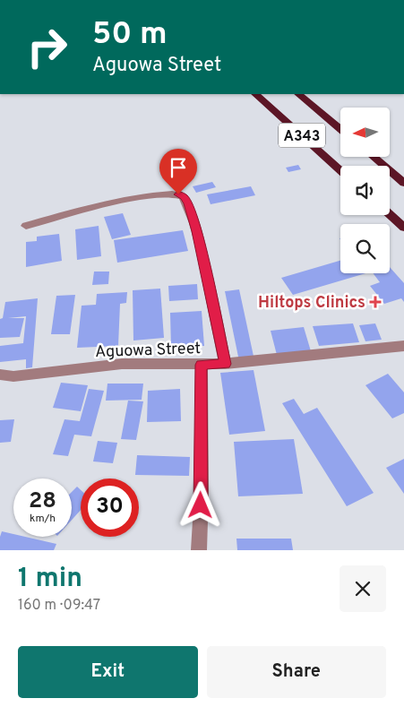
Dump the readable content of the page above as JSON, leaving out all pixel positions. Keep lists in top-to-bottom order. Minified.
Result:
{"streets":{"highway":["A343"],"street":["Aguowa Street"]},"places":{"health":["Hiltops Clinics"]},"north":"left","page":{"turn":["50 m","Aguowa Street"],"speed":"28 km/h","limit":"30","heading":["1 min","160 m · 09:47"],"buttons":["Exit","Share"]}}
